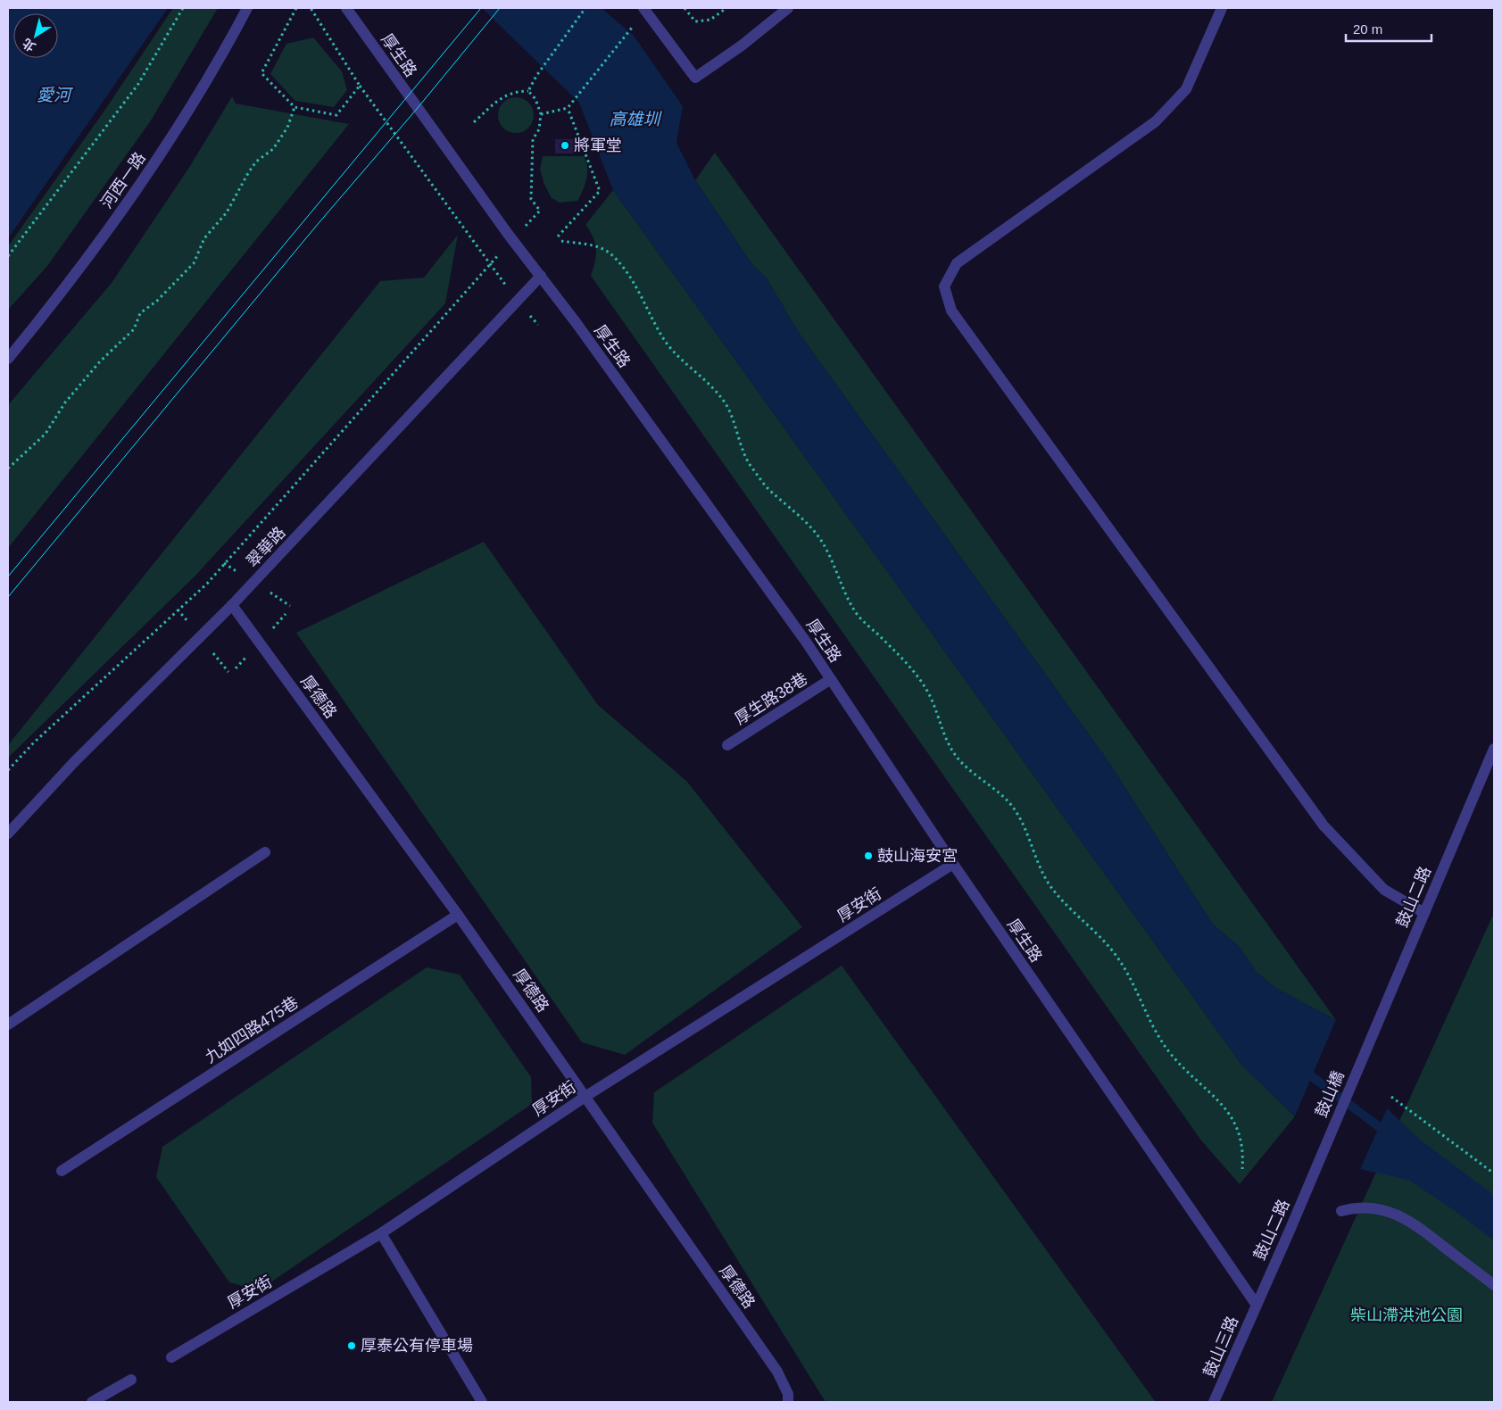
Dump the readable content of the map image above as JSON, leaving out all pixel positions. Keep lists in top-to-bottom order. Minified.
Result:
{"streets":{"street":["厚生路","河西一路","翠華路","厚德路","厚生路38巷","鼓山二路","厚安街","九如四路475巷","鼓山橋","鼓山三路"]},"crossings":[["厚生路","翠華路"],["厚生路","厚生路38巷"],["厚生路","鼓山二路"],["厚生路","厚安街"],["厚生路","鼓山三路"],["翠華路","厚德路"],["厚德路","厚安街"],["厚德路","九如四路475巷"],["鼓山二路","鼓山橋"],["鼓山二路","鼓山三路"]],"water":["愛河","高雄圳"],"parks":["柴山滯洪池公園"],"places":["將軍堂","鼓山海安宮","厚泰公有停車場"],"scale_bar":"20 m","north":"bottom left"}
